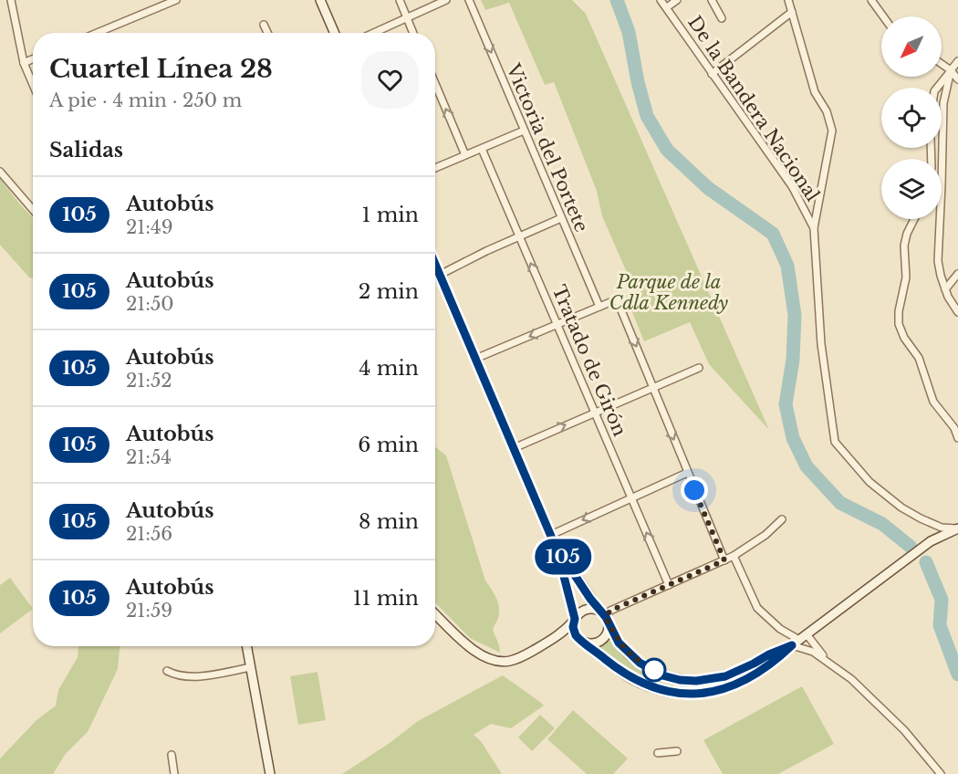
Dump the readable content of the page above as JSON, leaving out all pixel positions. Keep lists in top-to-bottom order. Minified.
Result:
{"streets":{"street":["De la Bandera Nacional","Victoria del Portete","Tratado de Girón"]},"one_way":["Victoria del Portete","Tratado de Girón"],"parks":["Parque de la Cdla Kennedy"],"lines":["bus line 105"],"north":"bottom left","page":{"on_map":"105","heading":[["Cuartel Línea 28","A pie · 4 min · 250 m"],"Salidas"],"list":[{"mark":"105","name":"Autobús","note":"21:49","value":"1 min"},{"mark":"105","name":"Autobús","note":"21:50","value":"2 min"},{"mark":"105","name":"Autobús","note":"21:52","value":"4 min"},{"mark":"105","name":"Autobús","note":"21:54","value":"6 min"},{"mark":"105","name":"Autobús","note":"21:56","value":"8 min"},{"mark":"105","name":"Autobús","note":"21:59","value":"11 min"}]}}
